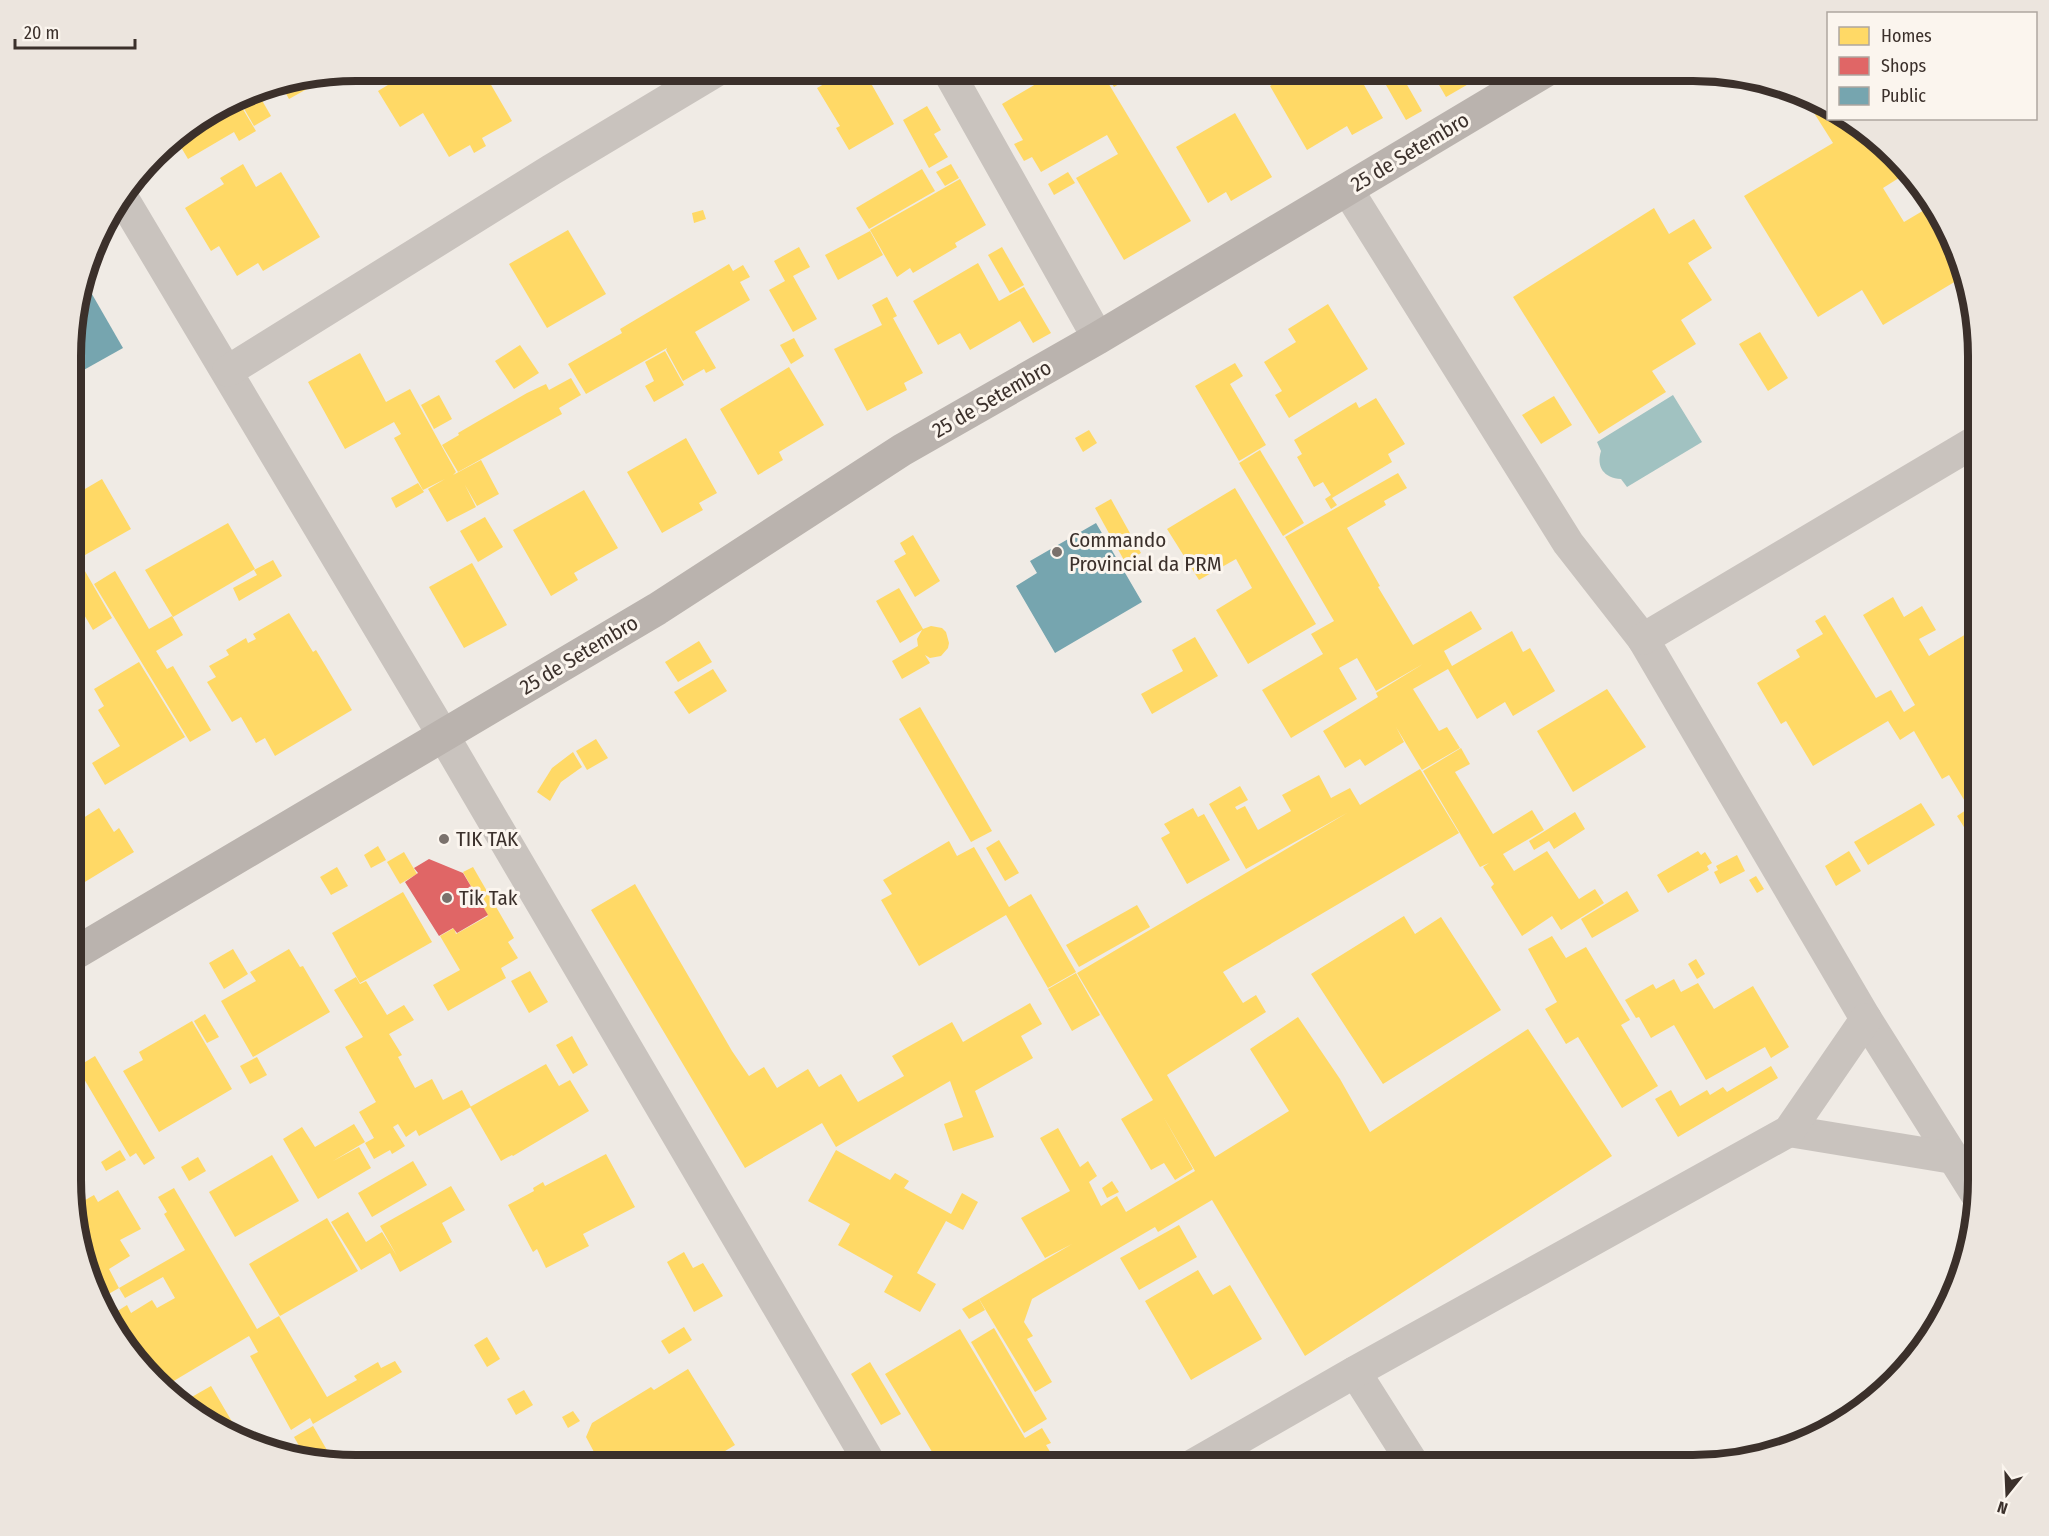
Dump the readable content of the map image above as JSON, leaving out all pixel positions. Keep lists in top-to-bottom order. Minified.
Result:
{"streets":{"street":["25 de Setembro"]},"places":["Commando Provincial da PRM","TIK TAK","Tik Tak"],"legend":["Homes","Shops","Public"],"scale_bar":"20 m","north":"bottom"}
